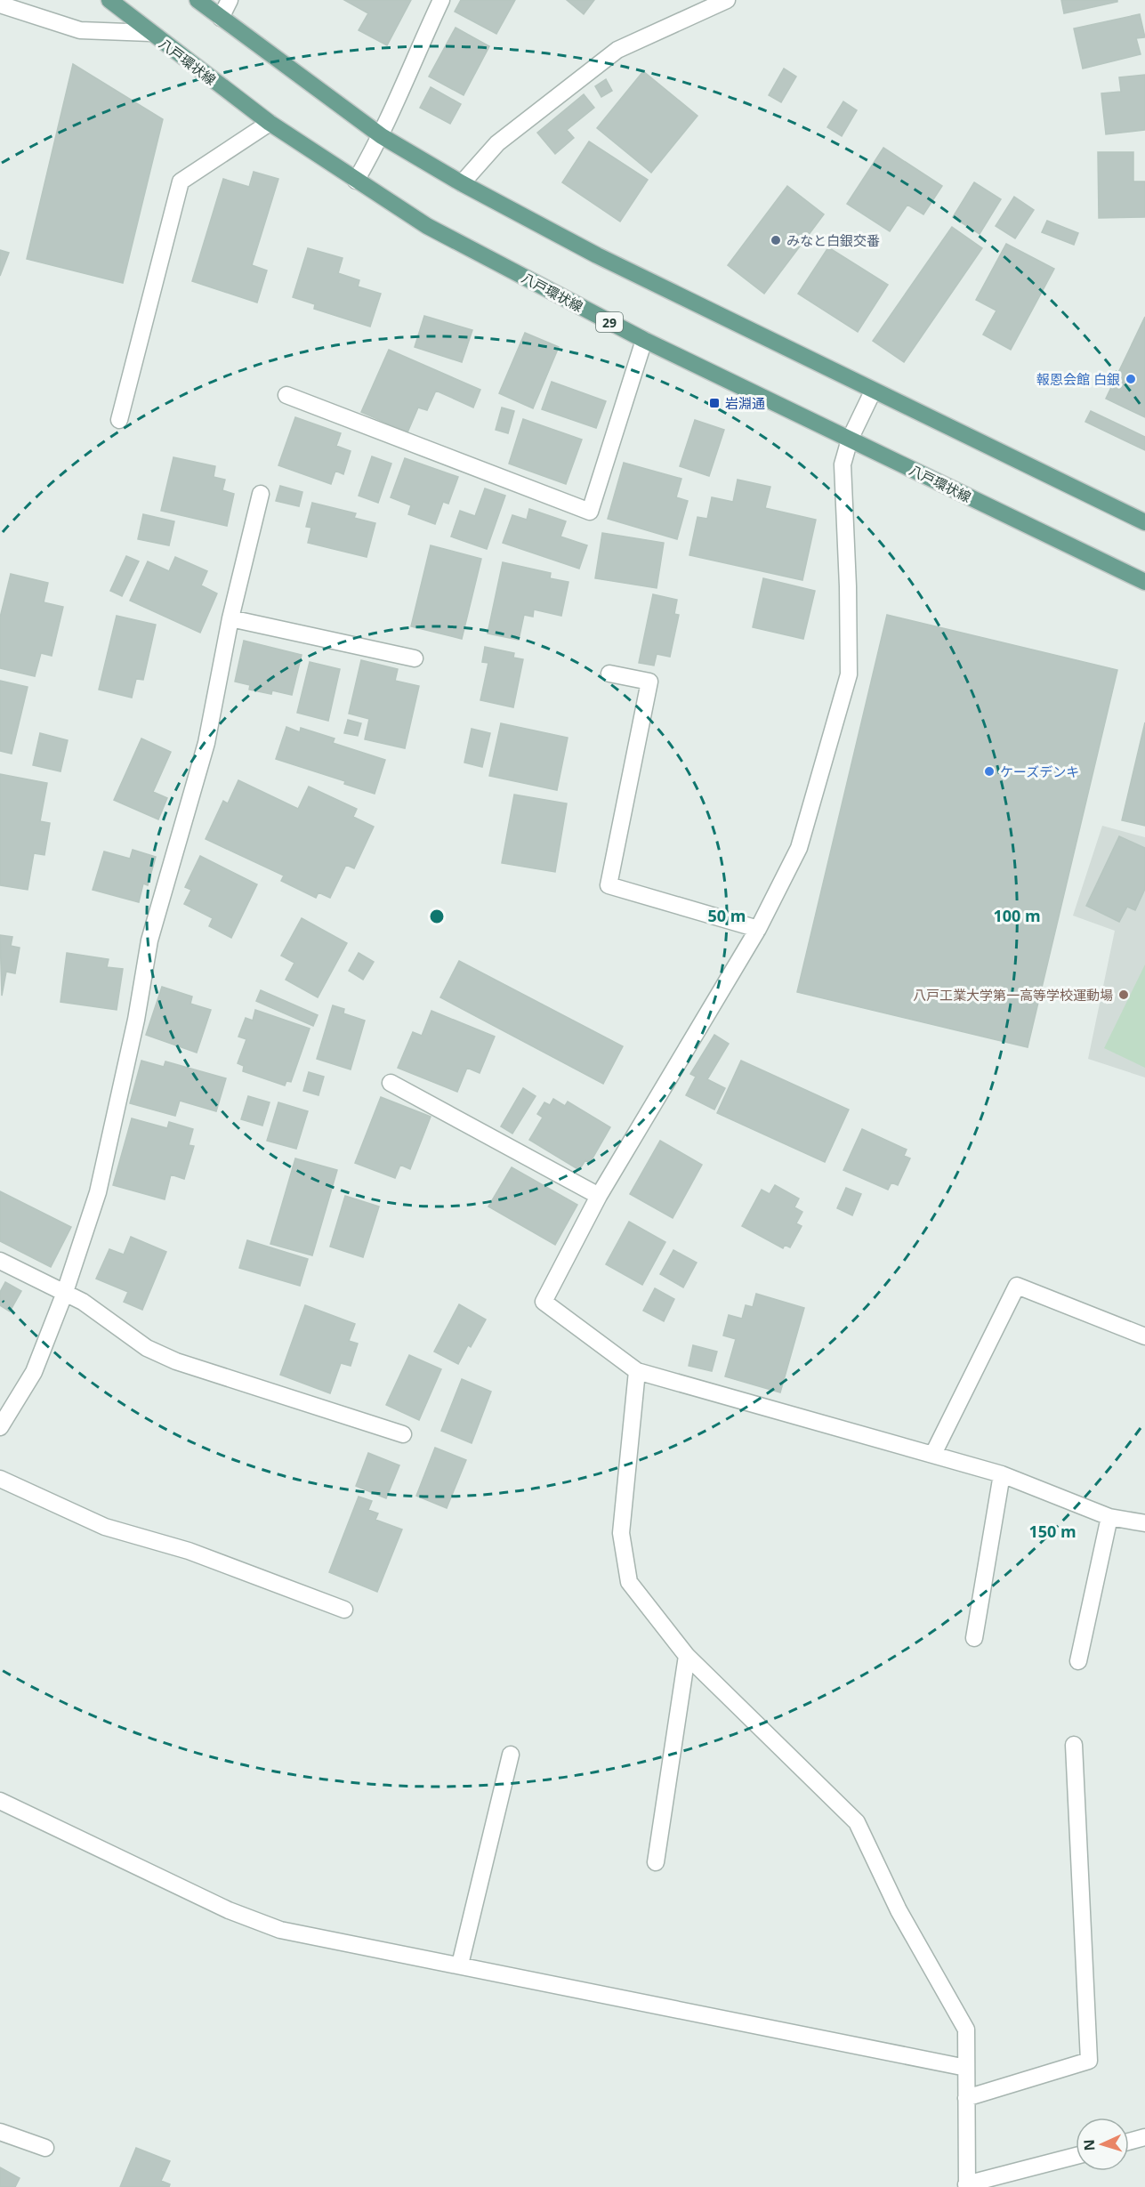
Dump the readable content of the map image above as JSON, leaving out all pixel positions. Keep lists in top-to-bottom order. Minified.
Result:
{"streets":{"main road":["八戸環状線","29"]},"places":{"other":["みなと白銀交番","報恩会館 白銀","ケーズデンキ","八戸工業大学第一高等学校運動場"],"transit":["岩淵通"]},"north":"left","rings":["50 m","100 m","150 m"]}
